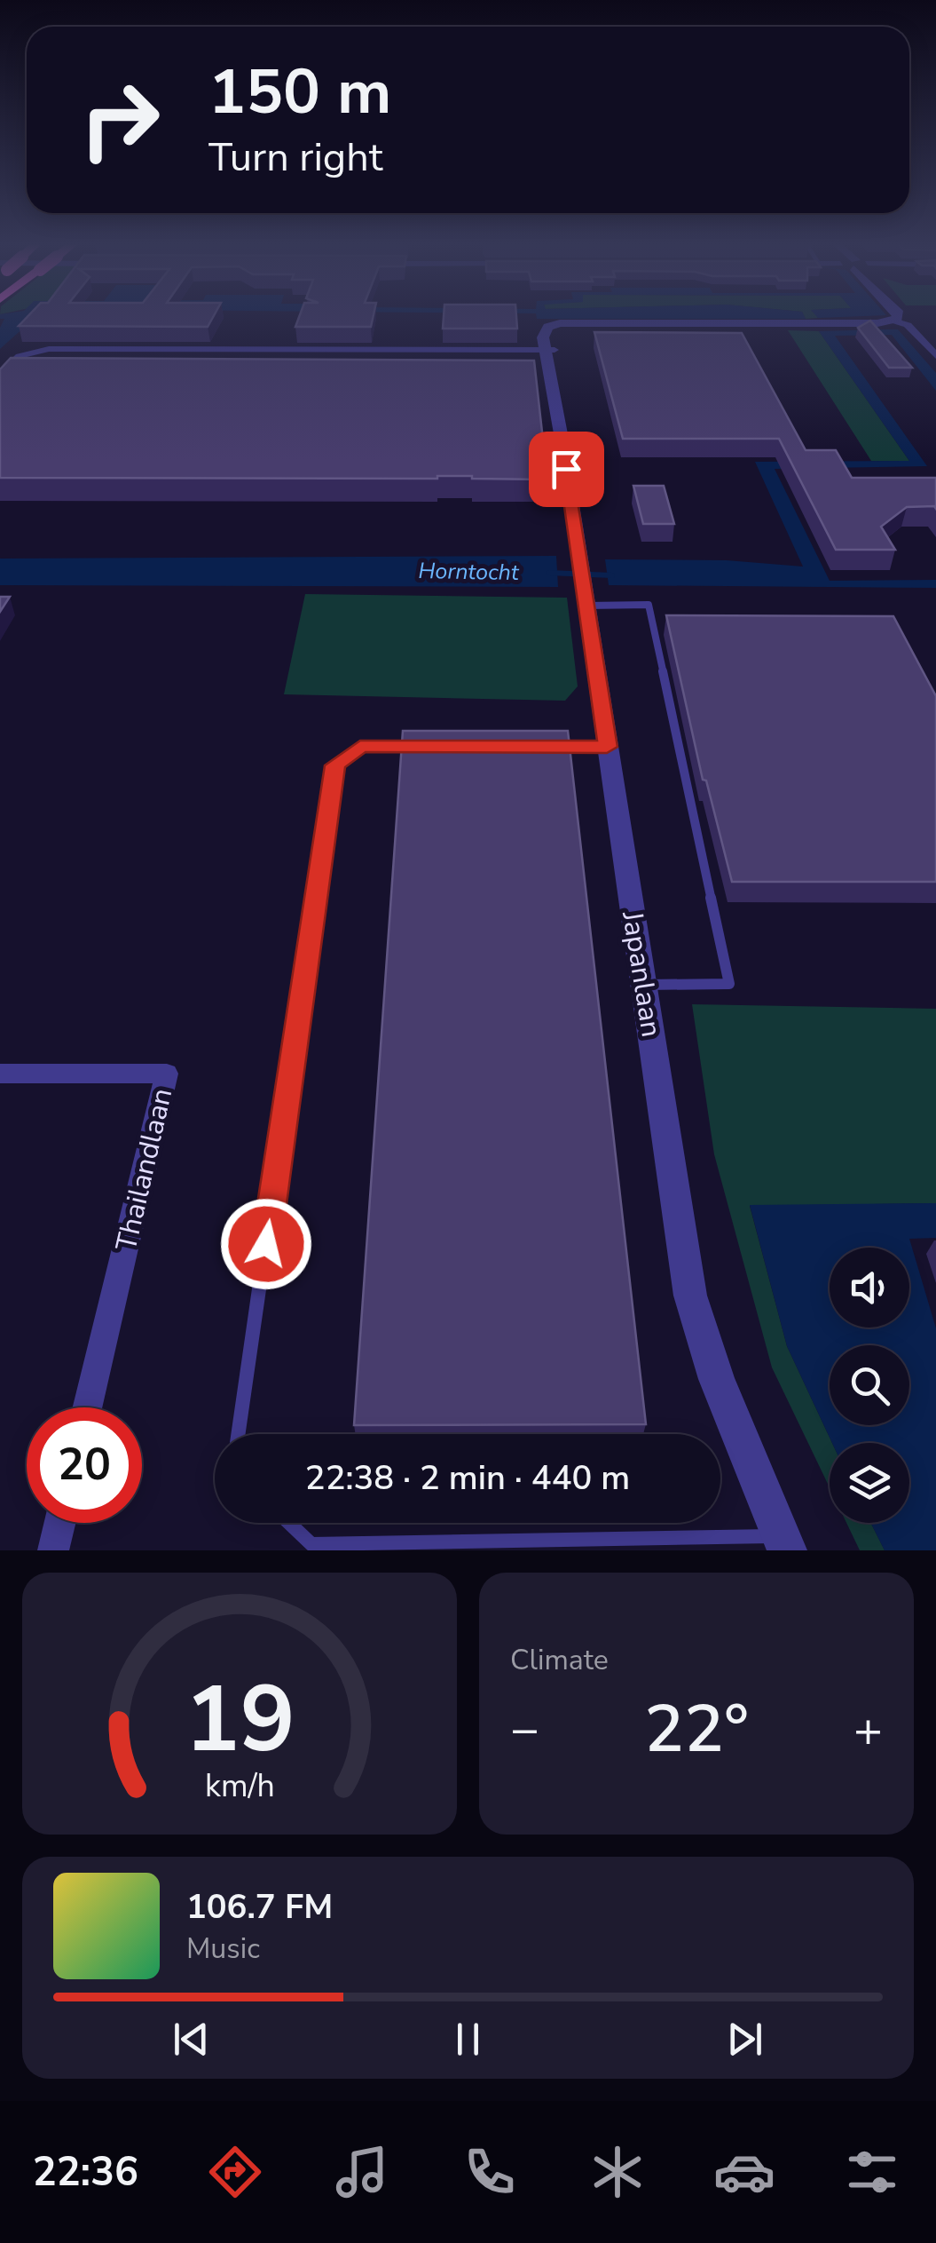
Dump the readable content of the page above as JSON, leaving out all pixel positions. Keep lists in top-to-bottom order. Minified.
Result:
{"streets":{"street":["Japanlaan","Thailandlaan"]},"water":["Horntocht"],"page":{"turn":["150 m","Turn right"],"limit":"20","trip":"22:38 · 2 min · 440 m","tile":"Climate","heat":["−","22°","+"],"song":["106.7 FM","Music"],"tabs":"22:36","gauge":["19","km/h"]}}
